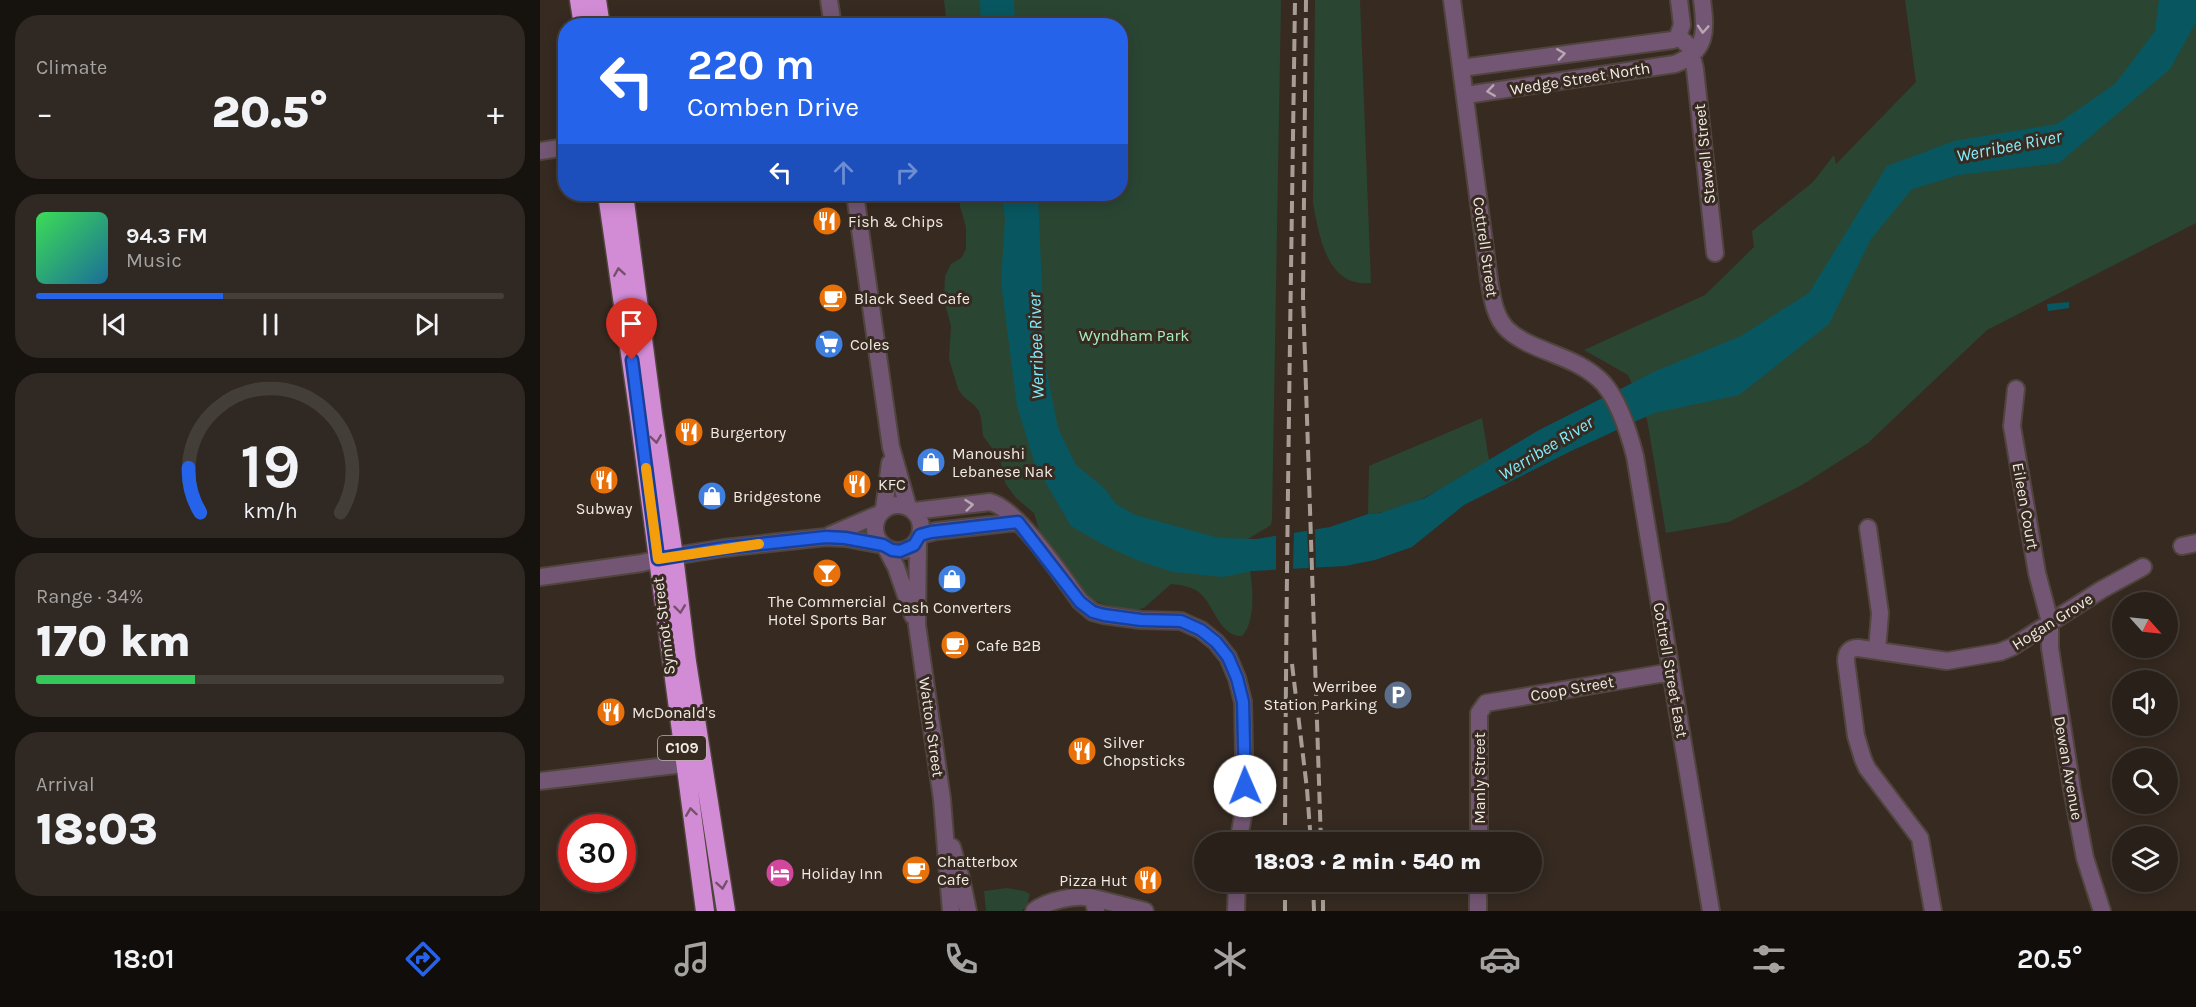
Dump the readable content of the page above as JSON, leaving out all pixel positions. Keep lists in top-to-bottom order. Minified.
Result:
{"streets":{"highway":["Synnot Street","C109"],"street":["Wedge Street North","Stawell Street","Cottrell Street","Eileen Court","Hogan Grove","Cottrell Street East","Coop Street","Watton Street","Dewan Avenue","Manly Street"]},"crossings":[["Wedge Street North","Stawell Street"],["Wedge Street North","Cottrell Street"],["Cottrell Street","Cottrell Street East"],["Eileen Court","Hogan Grove"],["Eileen Court","Dewan Avenue"],["Hogan Grove","Dewan Avenue"],["Cottrell Street East","Coop Street"],["Coop Street","Manly Street"]],"water":["Werribee River"],"parks":["Wyndham Park"],"places":{"restaurant":["Fish & Chips","Burgertory","Subway","KFC","McDonald's","Silver Chopsticks","Pizza Hut"],"cafe":["Black Seed Cafe","Cafe B2B","Chatterbox Cafe"],"supermarket":["Coles"],"shop":["Manoushi Lebanese Nak","Bridgestone","Cash Converters"],"bar":["The Commercial Hotel Sports Bar"],"parking":["Werribee Station Parking"],"hotel":["Holiday Inn"]},"north":"bottom right","page":{"tile":["Climate",["Range · 34%","170 km"],["Arrival","18:03"]],"turn":["220 m","Comben Drive"],"heat":["−","20.5°","+"],"song":["94.3 FM","Music"],"limit":"30","trip":"18:03 · 2 min · 540 m","tabs":["18:01","20.5°"],"gauge":["19","km/h"]}}
